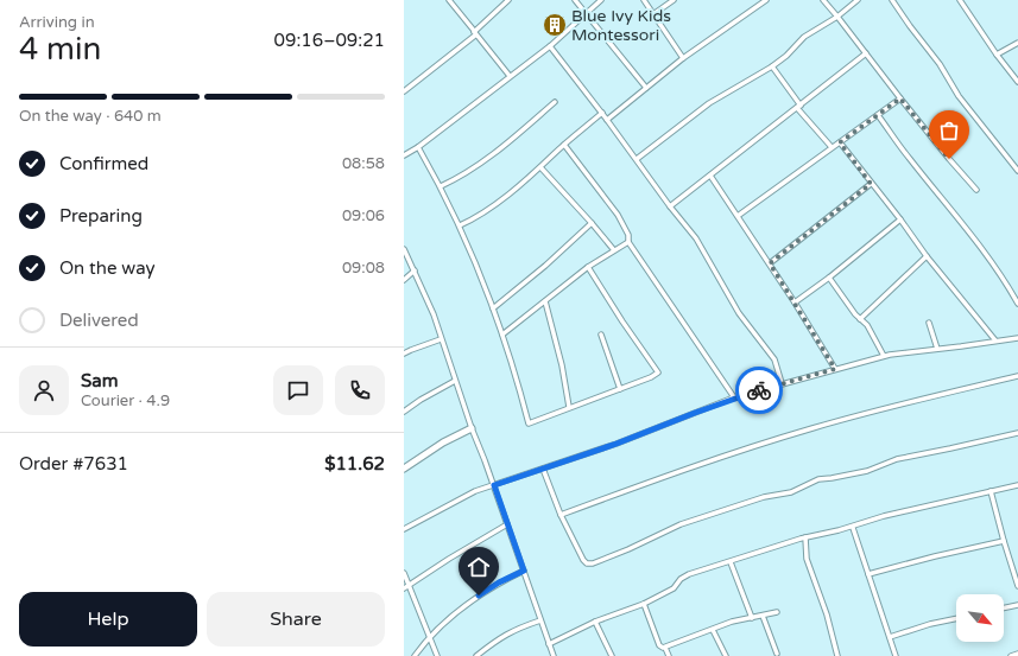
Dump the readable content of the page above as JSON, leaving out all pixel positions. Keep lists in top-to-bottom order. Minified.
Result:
{"places":{"building":["Blue Ivy Kids Montessori"]},"north":"bottom right","page":{"heading":["4 min","Arriving in","09:16–09:21"],"panel":["Sam","Courier · 4.9","Order #7631","$11.62"],"bar":"On the way · 640 m","list":[["Confirmed","08:58"],["Preparing","09:06"],["On the way","09:08"],"Delivered"],"buttons":["Help","Share"]}}
